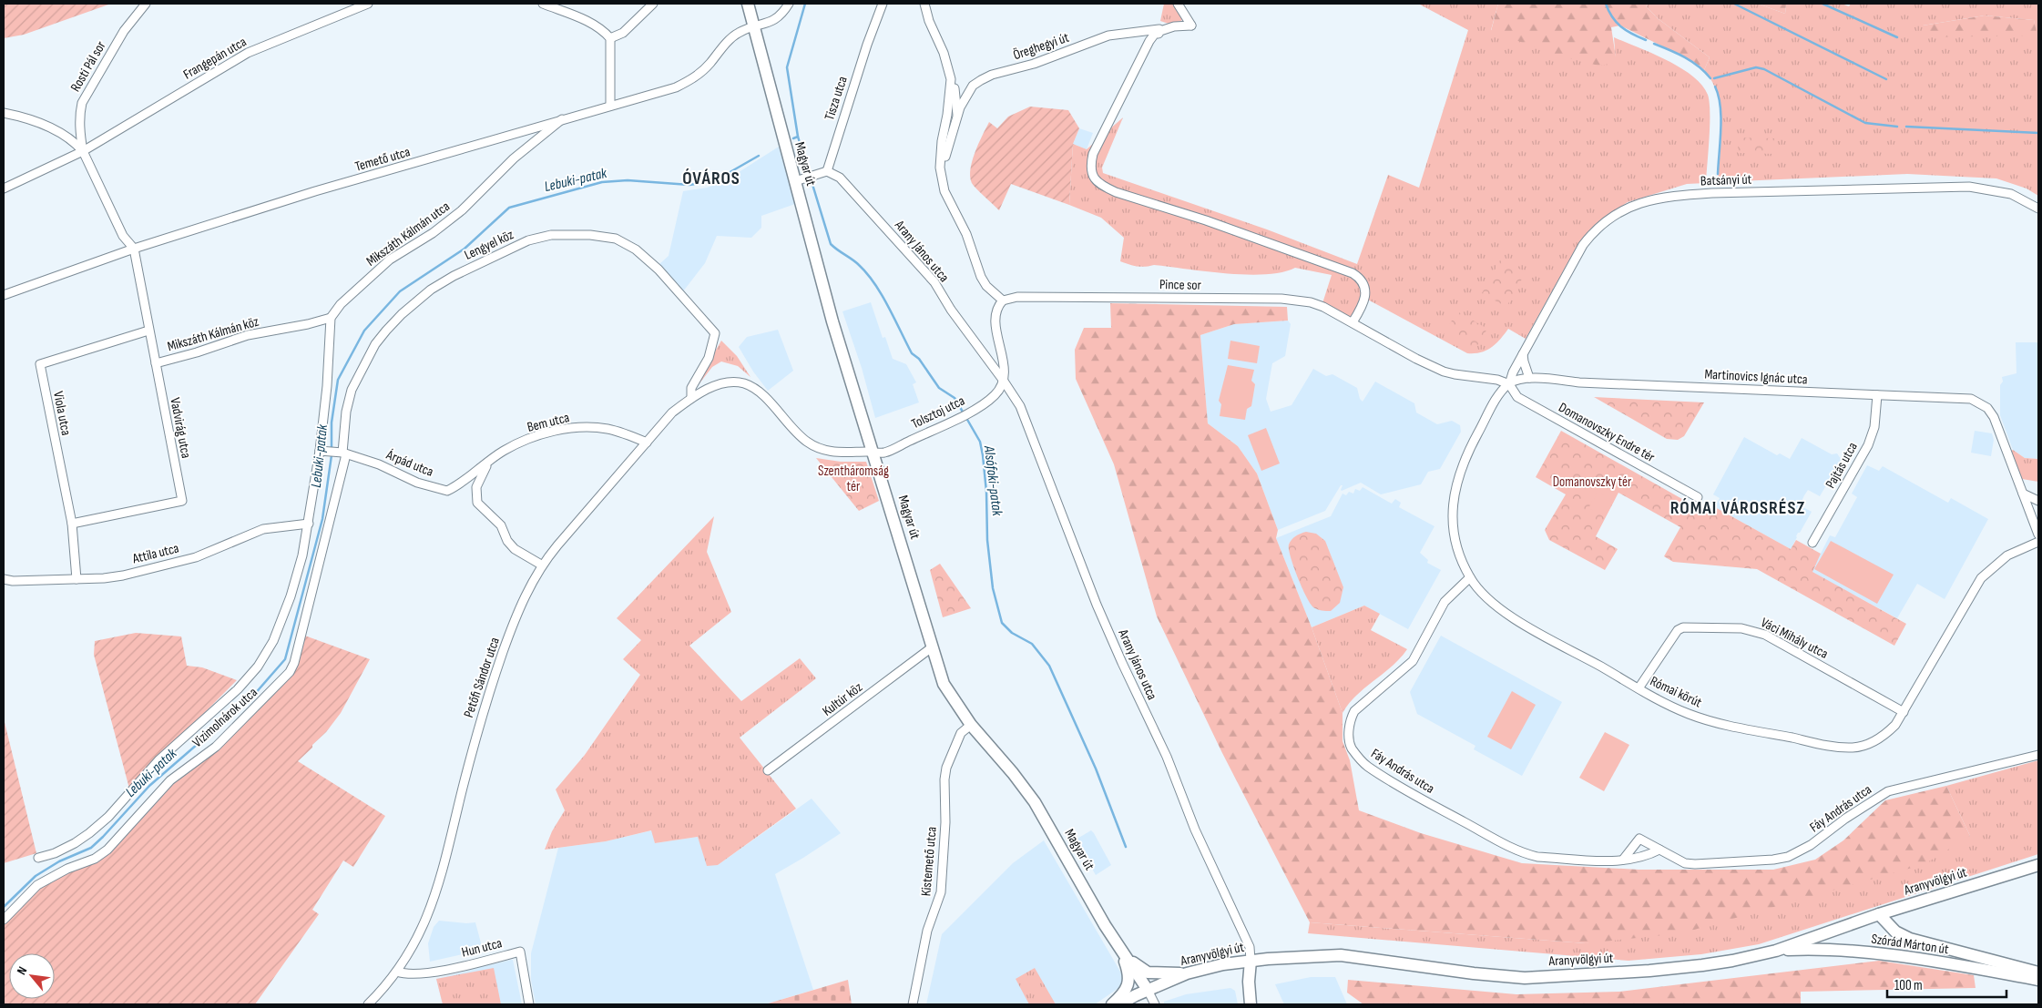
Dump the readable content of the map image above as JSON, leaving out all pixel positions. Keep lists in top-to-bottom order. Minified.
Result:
{"streets":{"street":["Öreghegyi út","Frangepán utca","Rosti Pál sor","Tisza utca","Temető utca","Magyar út","Batsányi út","Mikszáth Kálmán utca","Lengyel köz","Arany János utca","Pince sor","Mikszáth Kálmán köz","Martinovics Ignác utca","Tolsztoj utca","Viola utca","Bem utca","Vadvirág utca","Domanovszky Endre tér","Árpád utca","Pajtás utca","Attila utca","Váci Mihály utca","Petőfi Sándor utca","Római körút","Kultúr köz","Vizimolnárok utca","Fáy András utca","Kistemető utca","Aranyvölgyi út","Szórád Márton út","Hun utca"]},"crossings":[["Frangepán utca","Rosti Pál sor"],["Tisza utca","Arany János utca"],["Temető utca","Magyar út"],["Temető utca","Mikszáth Kálmán utca"],["Temető utca","Vadvirág utca"],["Magyar út","Tolsztoj utca"],["Magyar út","Petőfi Sándor utca"],["Magyar út","Kultúr köz"],["Magyar út","Kistemető utca"],["Magyar út","Aranyvölgyi út"],["Batsányi út","Martinovics Ignác utca"],["Batsányi út","Domanovszky Endre tér"],["Batsányi út","Római körút"],["Mikszáth Kálmán utca","Mikszáth Kálmán köz"],["Lengyel köz","Árpád utca"],["Lengyel köz","Petőfi Sándor utca"],["Lengyel köz","Vizimolnárok utca"],["Arany János utca","Tolsztoj utca"],["Arany János utca","Aranyvölgyi út"],["Mikszáth Kálmán köz","Vadvirág utca"],["Martinovics Ignác utca","Domanovszky Endre tér"],["Martinovics Ignác utca","Pajtás utca"],["Martinovics Ignác utca","Római körút"],["Tolsztoj utca","Petőfi Sándor utca"],["Viola utca","Vadvirág utca"],["Viola utca","Attila utca"],["Bem utca","Árpád utca"],["Bem utca","Petőfi Sándor utca"],["Domanovszky Endre tér","Római körút"],["Árpád utca","Vizimolnárok utca"],["Váci Mihály utca","Római körút"],["Petőfi Sándor utca","Hun utca"],["Római körút","Fáy András utca"],["Aranyvölgyi út","Szórád Márton út"]],"districts":["ÓVÁROS","RÓMAI VÁROSRÉSZ"],"water":["Lebuki-patak","Alsófoki-patak"],"parks":["Szentháromság tér","Domanovszky tér"],"scale_bar":"100 m","north":"top left"}
